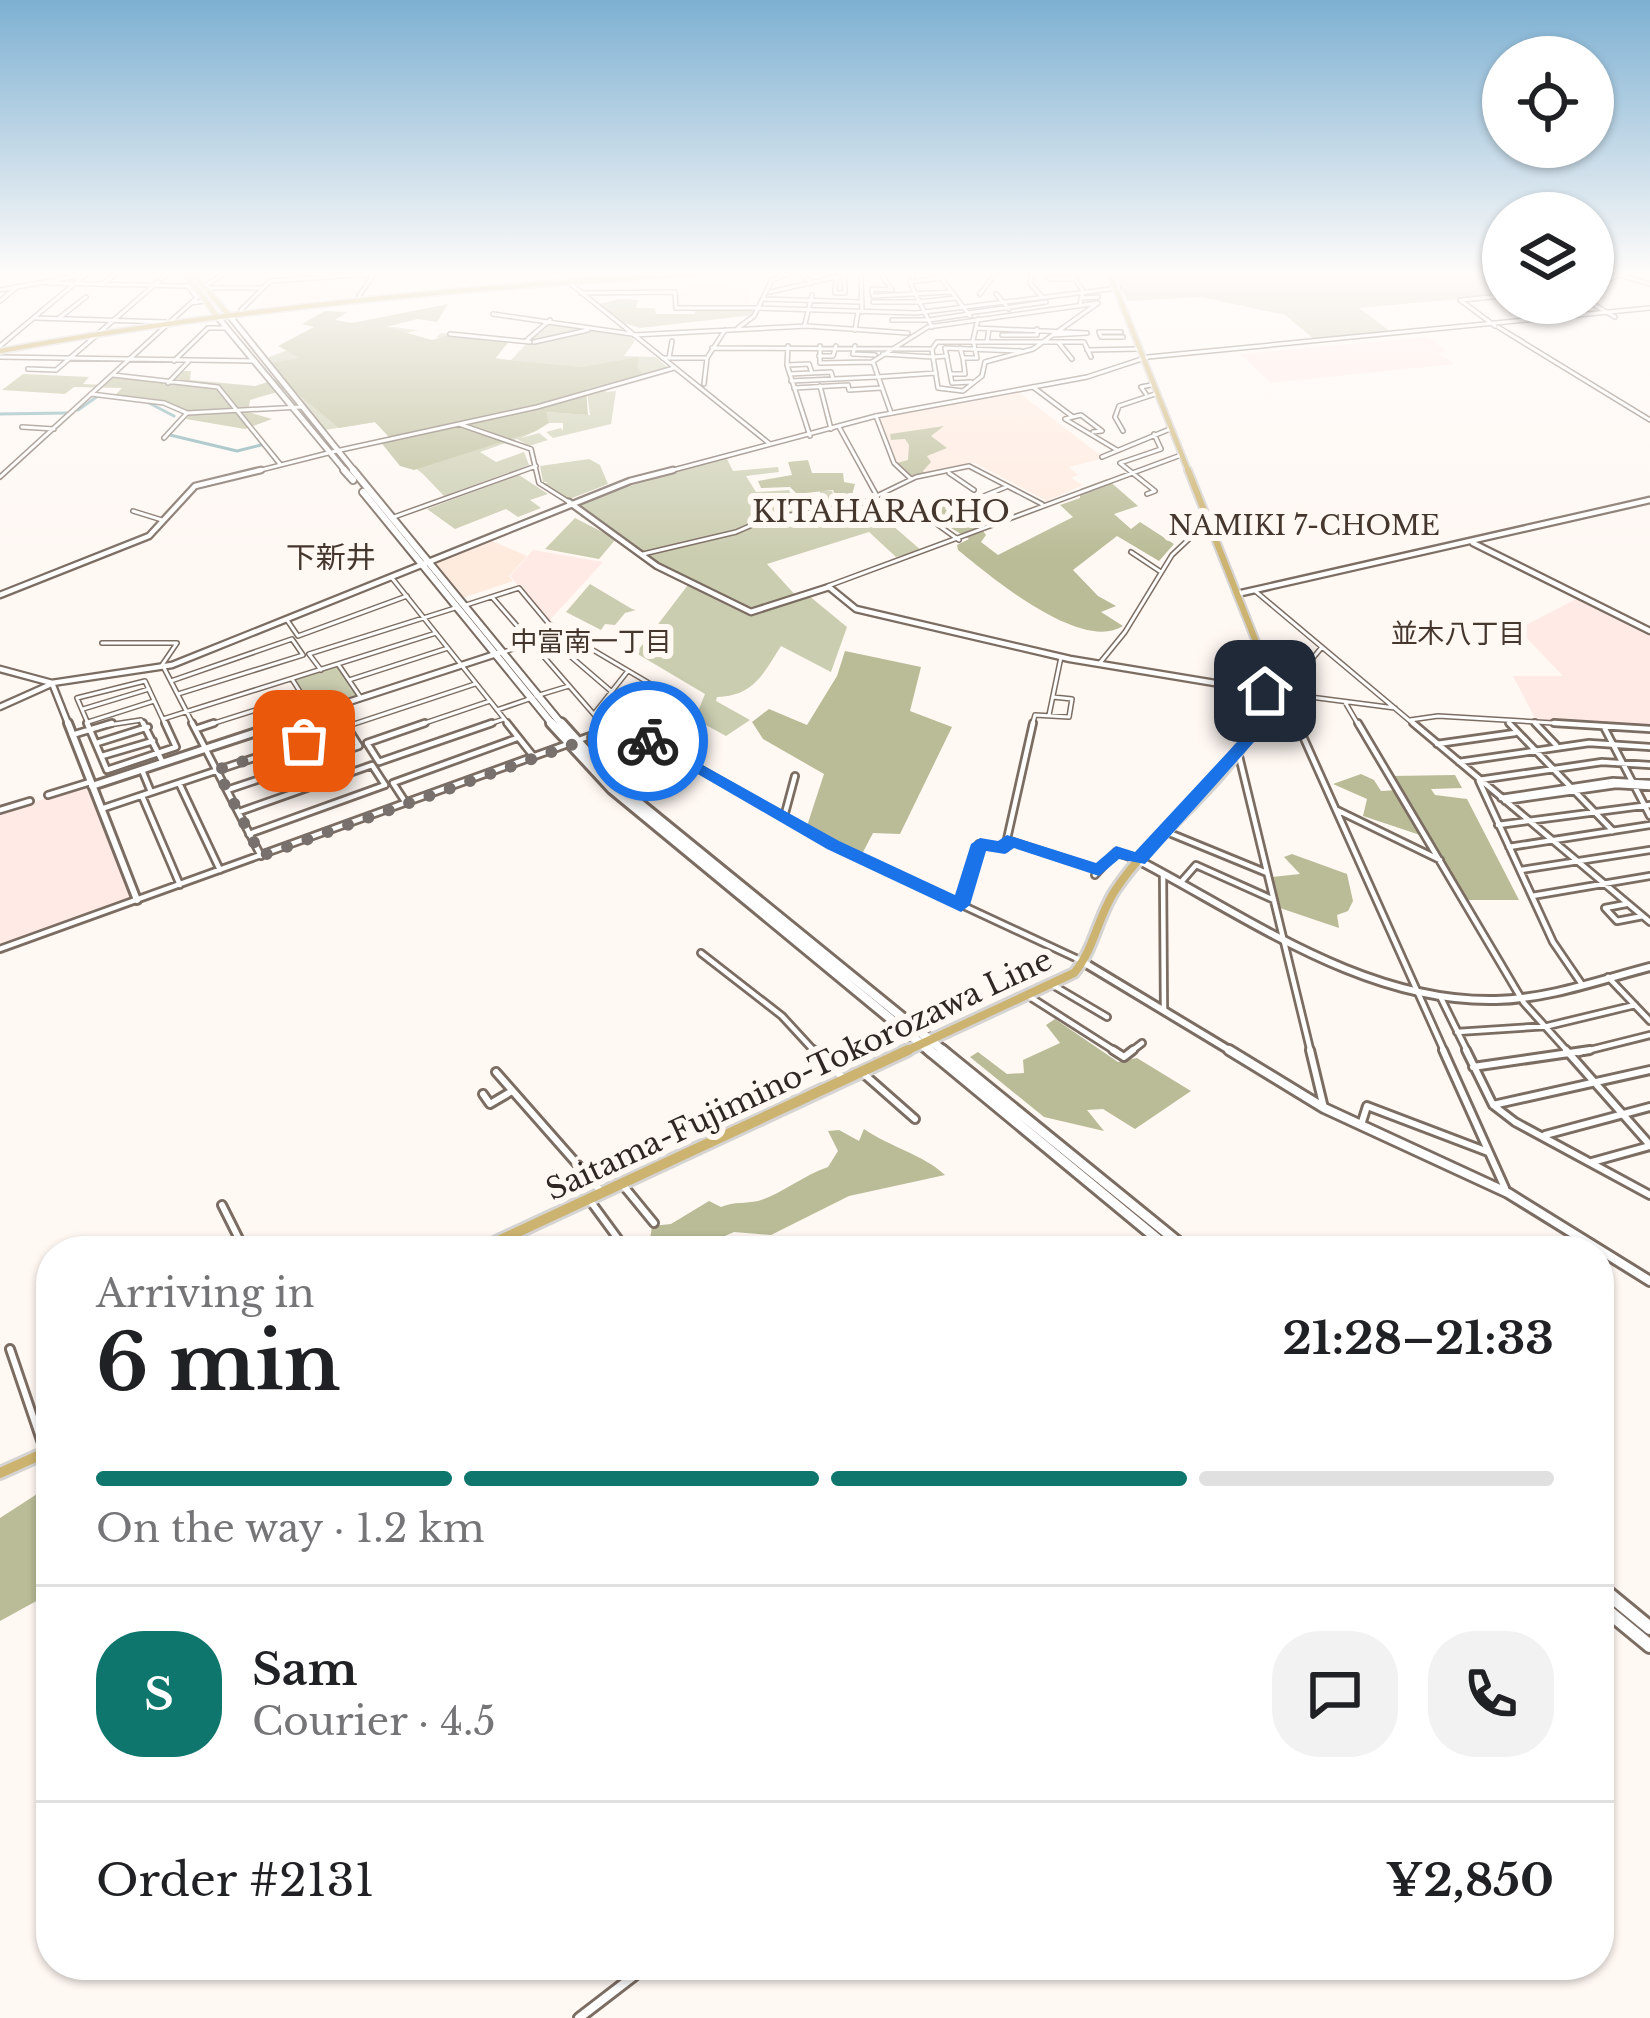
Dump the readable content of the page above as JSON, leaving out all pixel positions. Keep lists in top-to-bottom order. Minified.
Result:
{"streets":{"main road":["Saitama-Fujimino-Tokorozawa Line"]},"districts":["KITAHARACHO","NAMIKI 7-CHOME","下新井","並木八丁目","中富南一丁目"],"page":{"heading":["6 min","Arriving in","21:28–21:33"],"panel":["Sam","Courier · 4.5","Order #2131","¥2,850"],"bar":"On the way · 1.2 km","round":"S"}}
